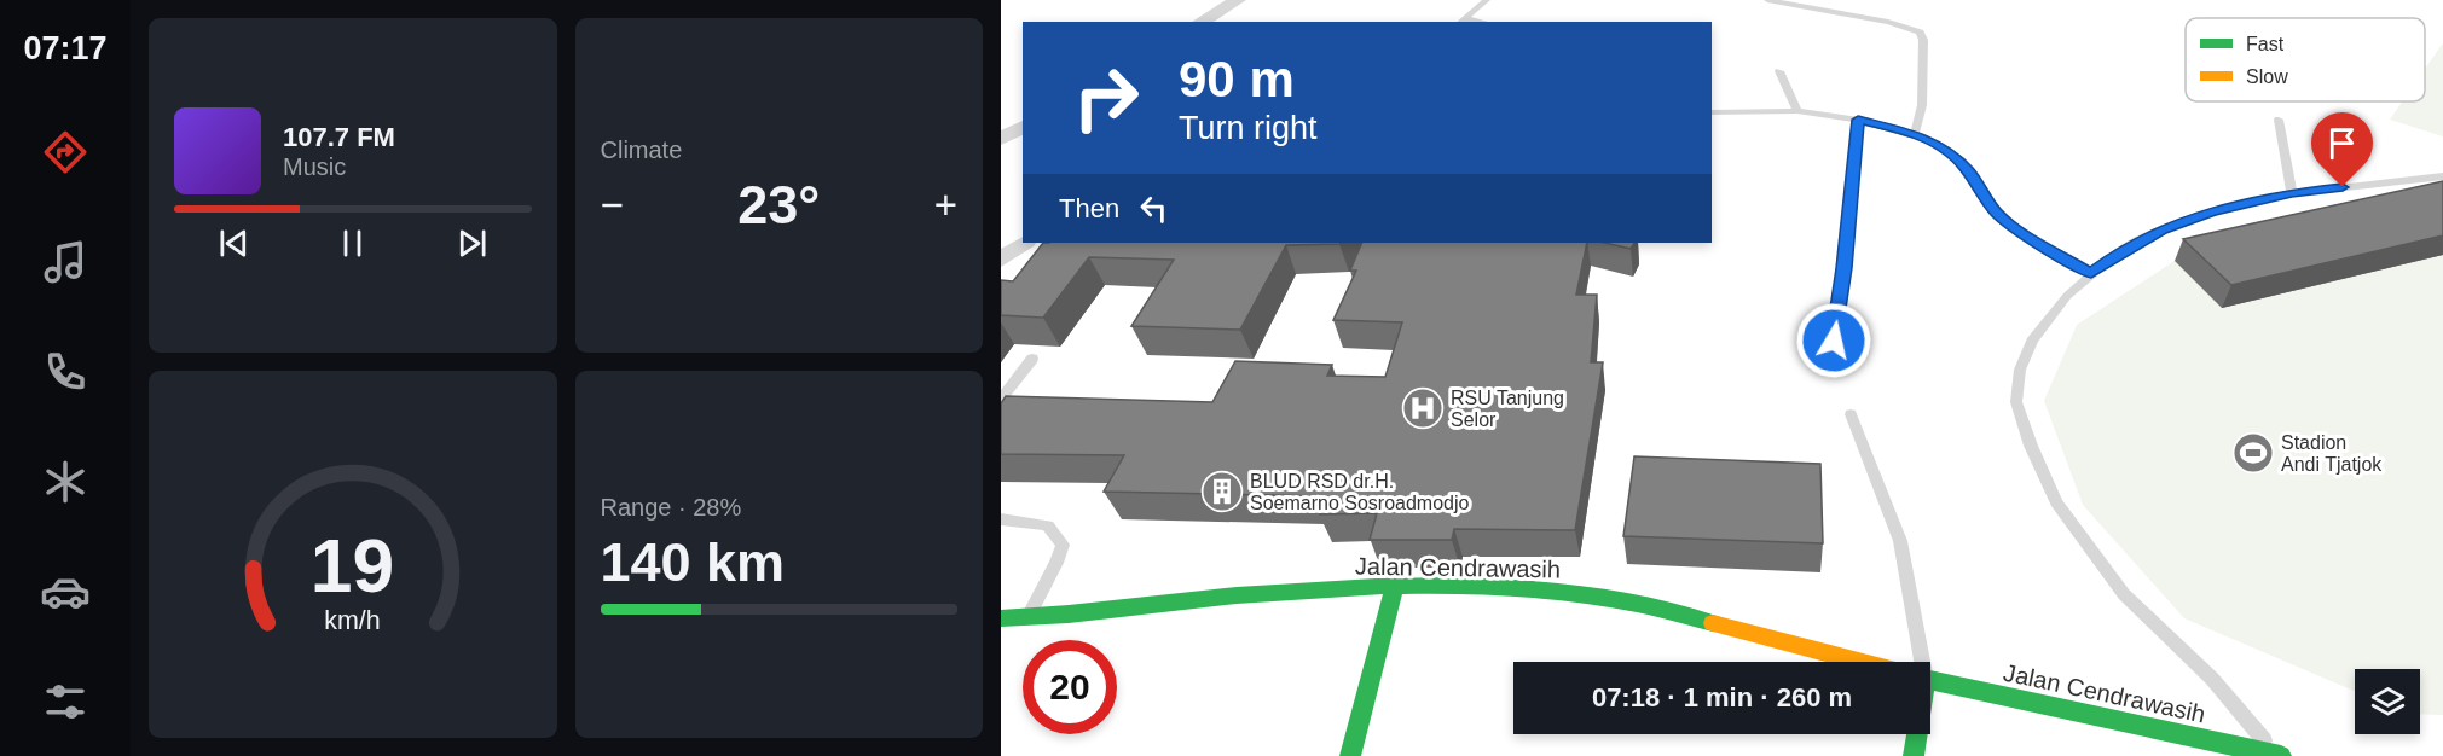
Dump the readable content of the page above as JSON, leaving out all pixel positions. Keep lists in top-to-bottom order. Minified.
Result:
{"streets":{"street":["Jalan Cendrawasih"]},"places":{"hospital":["RSU Tanjung Selor"],"sports":["Stadion Andi Tjatjok"],"building":["BLUD RSD dr.H. Soemarno Sosroadmodjo"]},"legend":["Fast","Slow"],"page":{"tabs":"07:17","tile":["Climate",["Range · 28%","140 km"]],"turn":["90 m","Turn right"],"song":["107.7 FM","Music"],"then":"Then","heat":["−","23°","+"],"limit":"20","trip":"07:18 · 1 min · 260 m","gauge":["19","km/h"]}}
